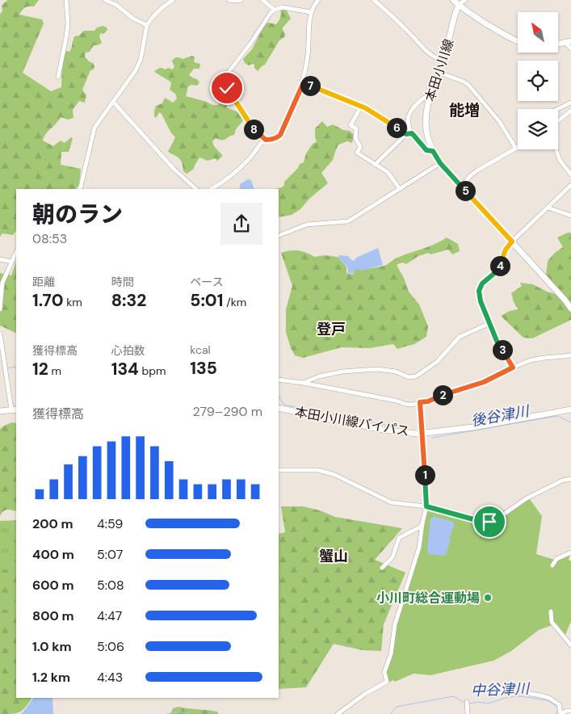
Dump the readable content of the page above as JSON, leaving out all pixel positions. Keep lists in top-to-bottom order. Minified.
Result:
{"streets":{"main road":["本田小川線","本田小川線バイパス"]},"districts":["能増","登戸","蟹山"],"water":["後谷津川","中谷津川"],"places":["小川町総合運動場"],"north":"top left","page":{"pins":["7","6","8","5","4","3","2","1"],"heading":["朝のラン","08:53"],"stats":[["距離","1.70 km"],["時間","8:32"],["ペース","5:01 /km"],["獲得標高","12 m"],["心拍数","134 bpm"],["kcal","135"]],"chart":["獲得標高","279–290 m"],"list":[{"name":"200 m","note":"4:59"},{"name":"400 m","note":"5:07"},{"name":"600 m","note":"5:08"},{"name":"800 m","note":"4:47"},{"name":"1.0 km","note":"5:06"},{"name":"1.2 km","note":"4:43"}]}}
